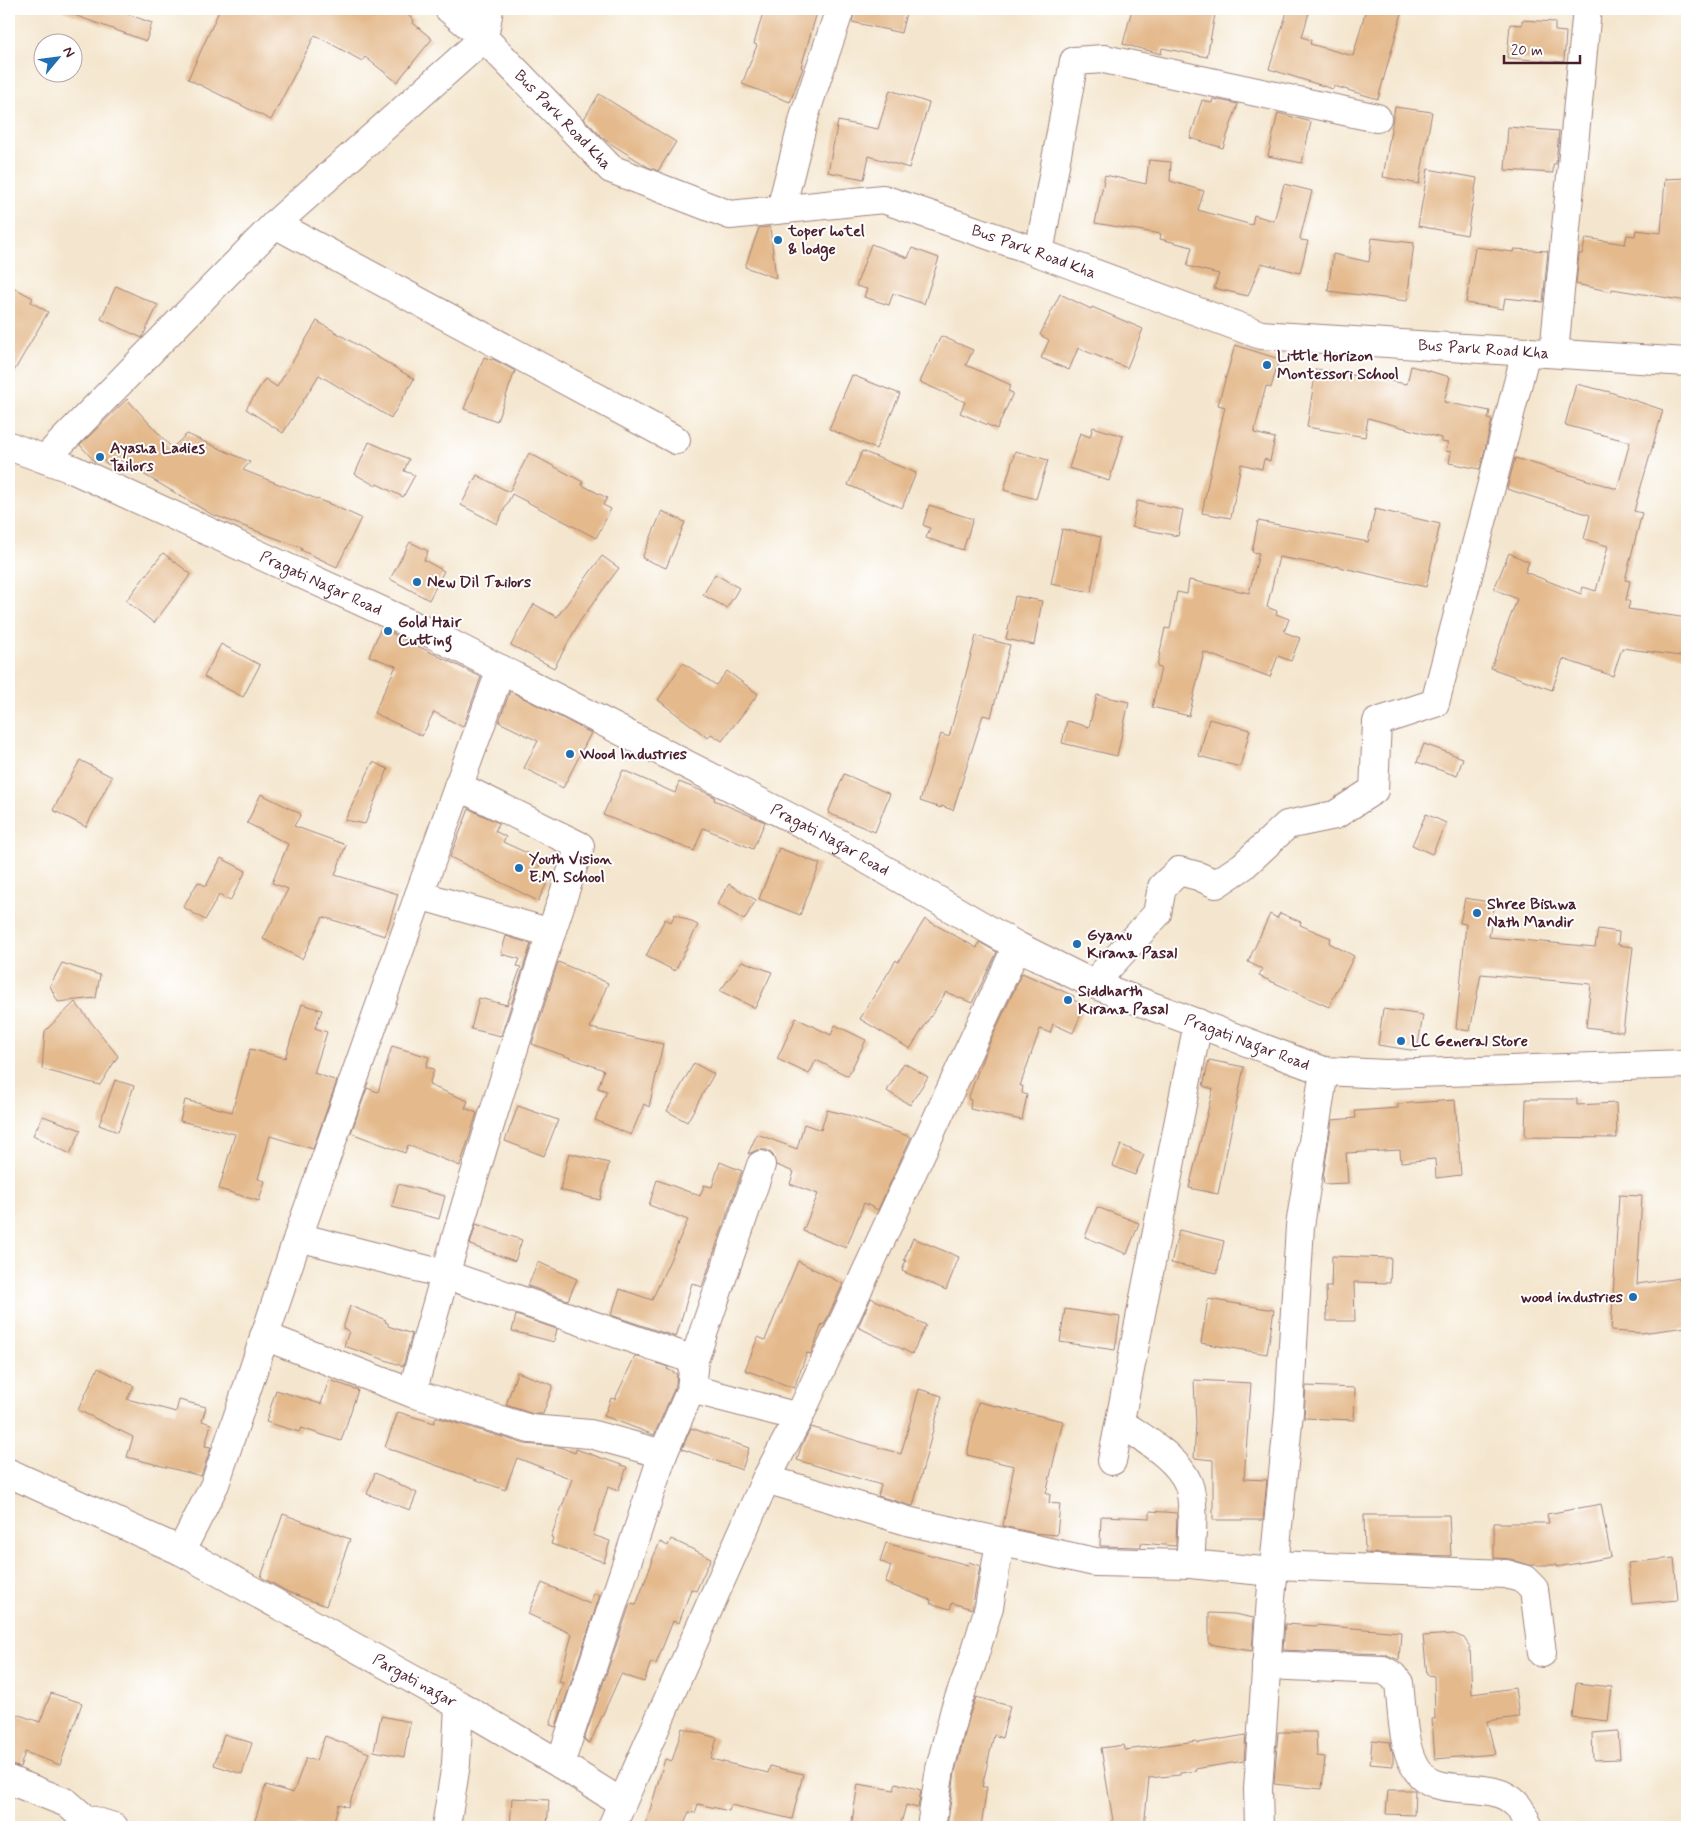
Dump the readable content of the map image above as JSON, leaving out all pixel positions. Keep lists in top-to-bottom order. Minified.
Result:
{"streets":{"street":["Bus Park Road Kha","Pragati Nagar Road","Pargati nagar"]},"places":["toper hotel & lodge","Little Horizon Montessori School","Ayasha Ladies Tailors","New Dil Tailors","Gold Hair Cutting","Wood Industries","Youth Vision E.M. School","Shree Bishwa Nath Mandir","Gyanu Kirana Pasal","Siddharth Kirana Pasal","LC General Store","wood industries"],"scale_bar":"20 m","north":"top right"}
